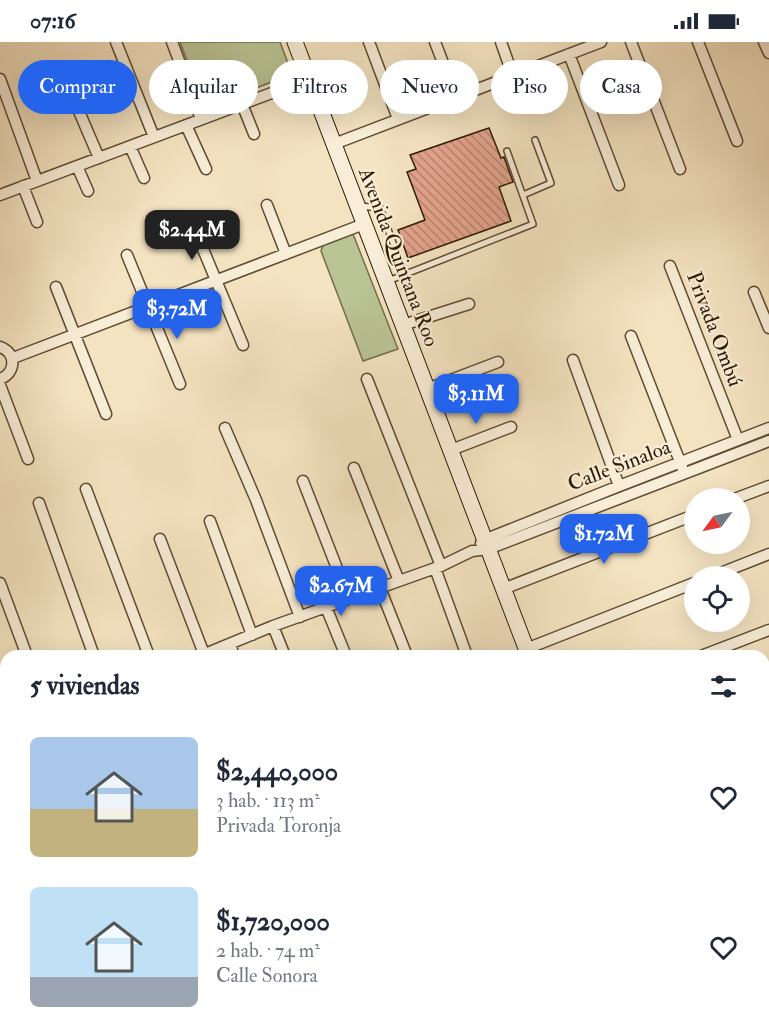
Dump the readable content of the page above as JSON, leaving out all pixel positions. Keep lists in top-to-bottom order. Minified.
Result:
{"streets":{"main road":["Avenida Quintana Roo"],"street":["Privada Ombú","Calle Sinaloa"]},"crossings":[["Avenida Quintana Roo","Calle Sinaloa"],["Privada Ombú","Calle Sinaloa"]],"north":"bottom left","page":{"status":"07:16","chip":["Comprar","Alquilar","Filtros","Nuevo","Piso","Casa"],"price":["$2.44M","$3.72M","$3.11M","$1.72M","$2.67M"],"heading":"5 viviendas","list":[{"name":"$2,440,000","note":"3 hab. · 113 m² · Privada Toronja"},{"name":"$1,720,000","note":"2 hab. · 74 m² · Calle Sonora"}]}}
